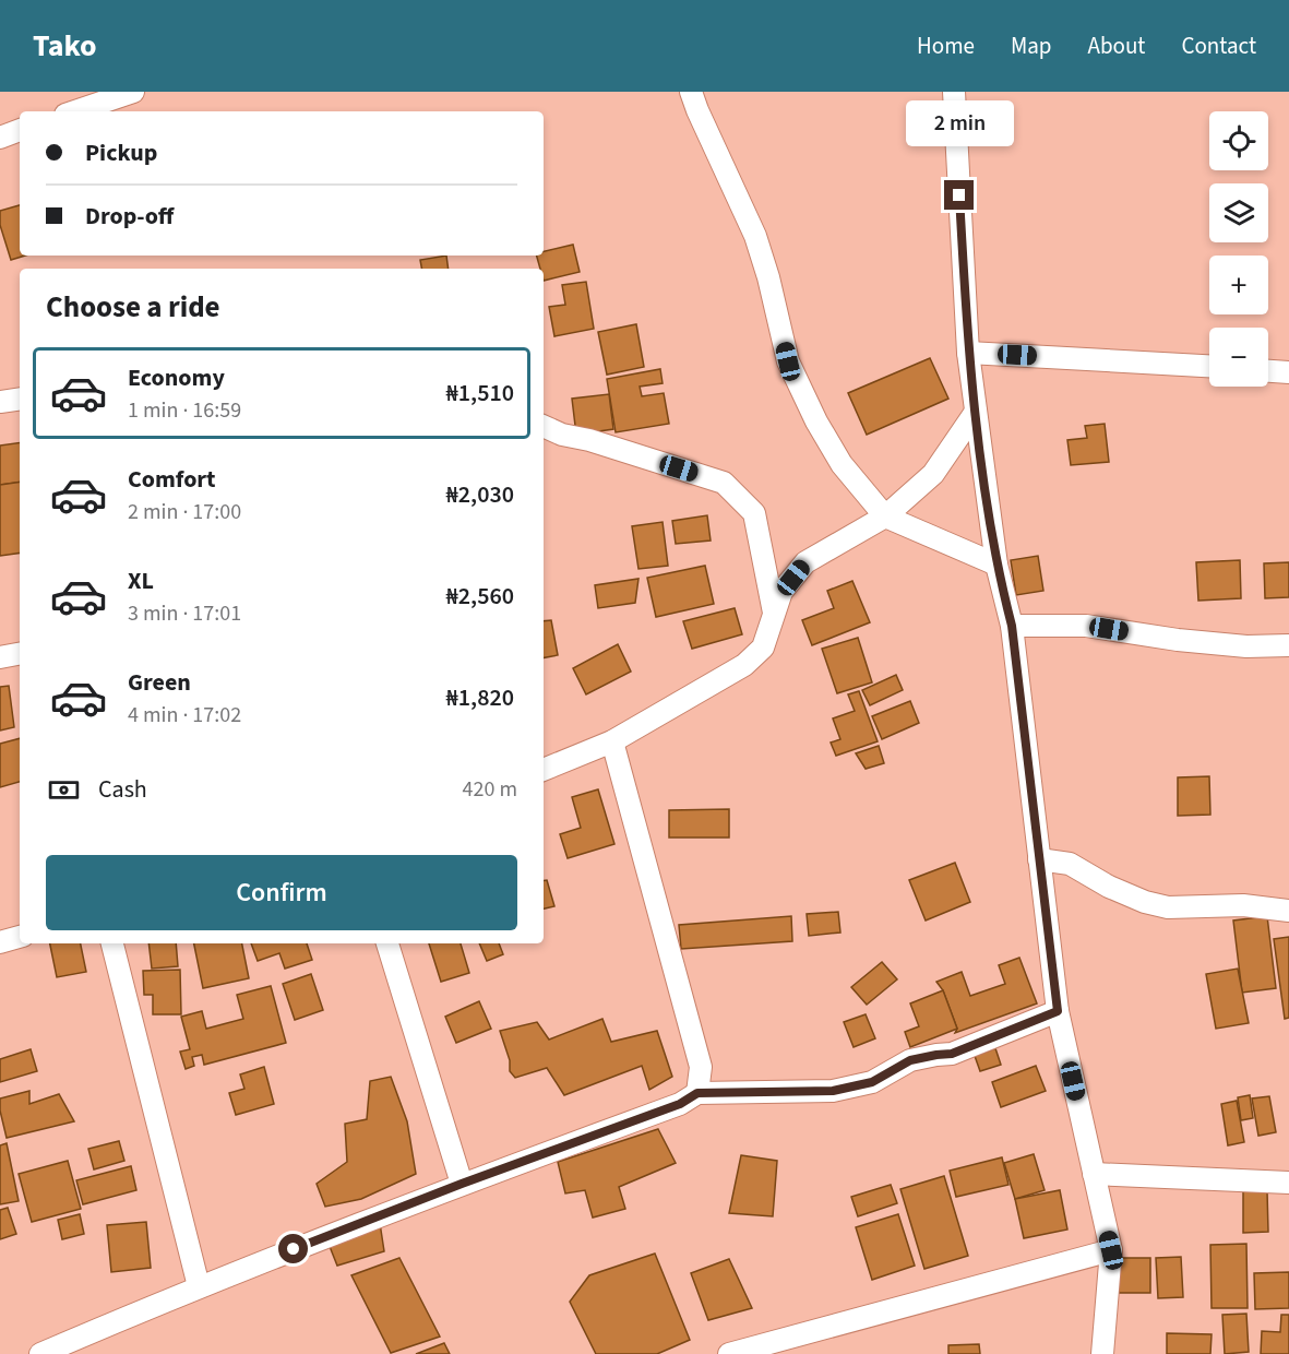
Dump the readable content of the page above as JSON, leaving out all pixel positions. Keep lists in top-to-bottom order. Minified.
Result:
{"page":{"header":"Tako","nav":["Home","Map","About","Contact"],"bubble":"2 min","map_buttons":["+","−"],"banner":["Pickup","Drop-off"],"heading":"Choose a ride","list":[{"name":"Economy","note":"1 min · 16:59","value":"₦1,510"},{"name":"Comfort","note":"2 min · 17:00","value":"₦2,030"},{"name":"XL","note":"3 min · 17:01","value":"₦2,560"},{"name":"Green","note":"4 min · 17:02","value":"₦1,820"}],"pay":["Cash","420 m"],"buttons":"Confirm"}}
